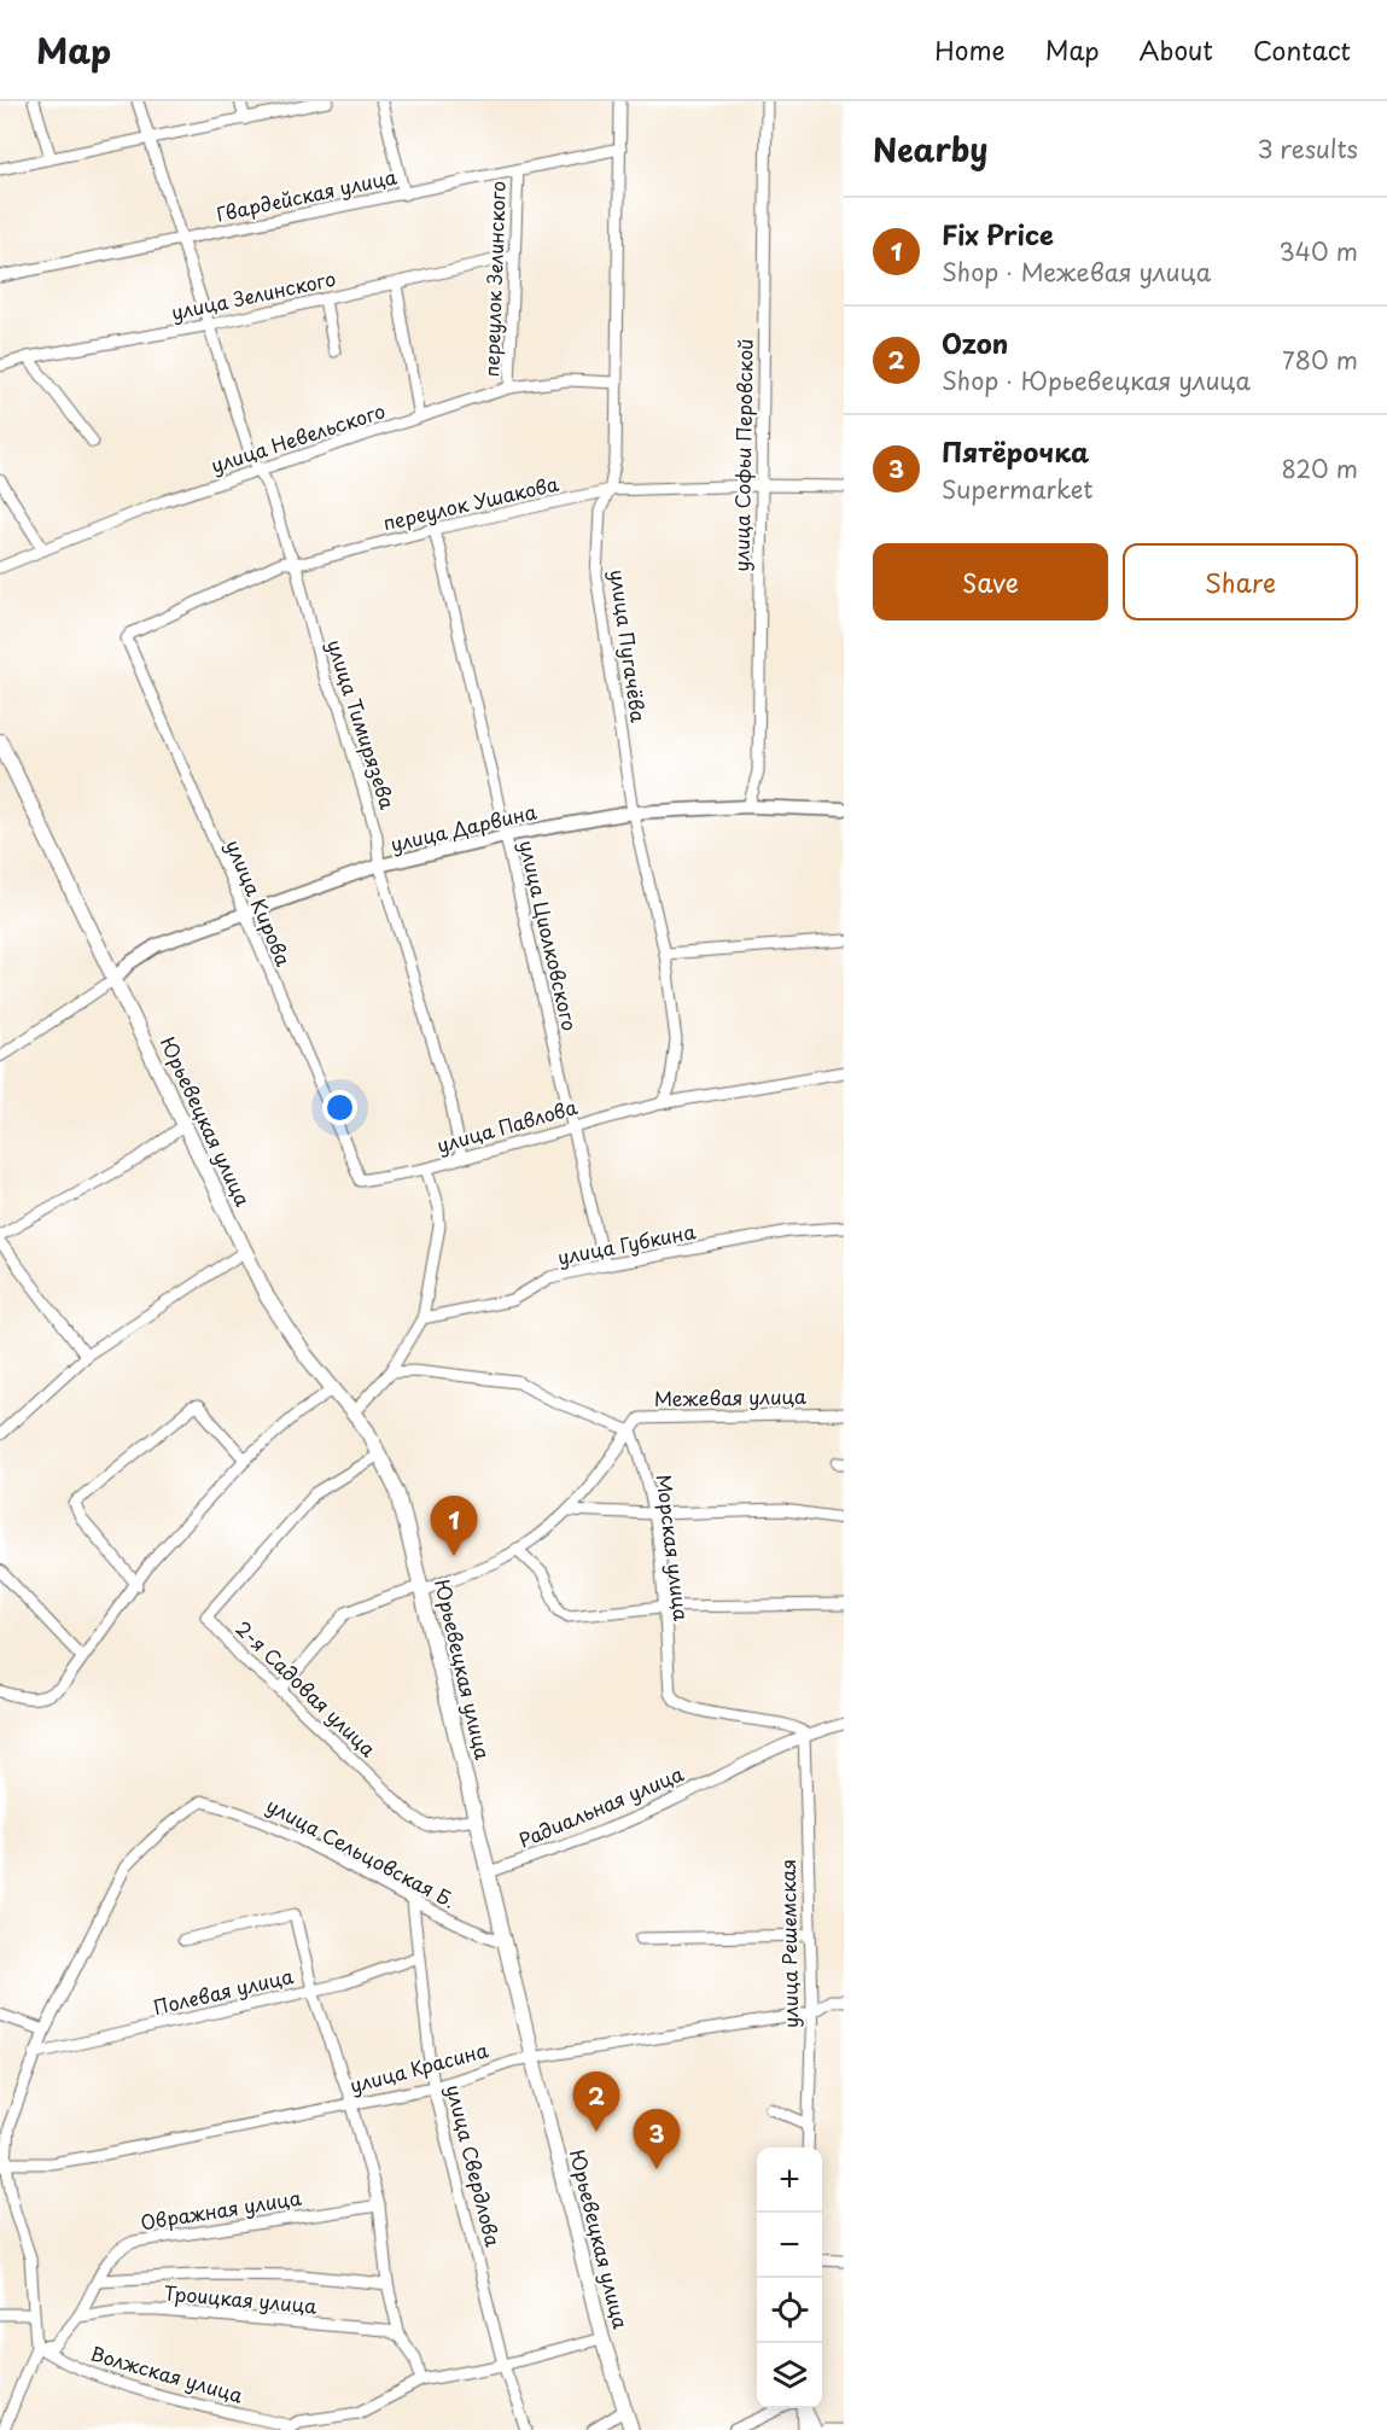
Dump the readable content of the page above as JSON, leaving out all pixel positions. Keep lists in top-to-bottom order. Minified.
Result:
{"streets":{"main road":["Юрьевецкая улица"],"street":["Гвардейская улица","переулок Зелинского","улица Зелинского","улица Невельского","улица Софьи Перовской","переулок Ушакова","улица Пугачёва","улица Тимирязева","улица Дарвина","улица Кирова","улица Циолковского","улица Павлова","улица Губкина","Межевая улица","Морская улица","2-я Садовая улица","Радиальная улица","улица Сельцовская Б.","улица Решемская","Полевая улица","улица Красина","улица Свердлова","Овражная улица","Троицкая улица","Волжская улица"]},"crossings":[["Гвардейская улица","переулок Зелинского"],["Гвардейская улица","улица Пугачёва"],["Гвардейская улица","улица Тимирязева"],["переулок Зелинского","улица Зелинского"],["переулок Зелинского","улица Невельского"],["улица Зелинского","улица Тимирязева"],["улица Невельского","улица Пугачёва"],["улица Невельского","улица Тимирязева"],["улица Софьи Перовской","переулок Ушакова"],["улица Софьи Перовской","улица Дарвина"],["переулок Ушакова","улица Пугачёва"],["переулок Ушакова","улица Тимирязева"],["переулок Ушакова","улица Кирова"],["переулок Ушакова","улица Циолковского"],["улица Пугачёва","улица Дарвина"],["улица Пугачёва","улица Павлова"],["улица Тимирязева","улица Дарвина"],["улица Тимирязева","улица Павлова"],["улица Дарвина","улица Кирова"],["улица Дарвина","улица Циолковского"],["улица Дарвина","Юрьевецкая улица"],["улица Кирова","улица Павлова"],["улица Циолковского","улица Павлова"],["улица Циолковского","улица Губкина"],["Юрьевецкая улица","Межевая улица"],["Юрьевецкая улица","2-я Садовая улица"],["Юрьевецкая улица","Радиальная улица"],["Юрьевецкая улица","улица Сельцовская Б."],["Юрьевецкая улица","улица Красина"],["Межевая улица","Морская улица"],["Межевая улица","2-я Садовая улица"],["Морская улица","Радиальная улица"],["Морская улица","улица Решемская"],["Радиальная улица","улица Решемская"],["улица Сельцовская Б.","Полевая улица"],["улица Сельцовская Б.","улица Красина"],["улица Сельцовская Б.","улица Свердлова"],["улица Сельцовская Б.","Овражная улица"],["улица Сельцовская Б.","Волжская улица"],["улица Решемская","улица Красина"],["Полевая улица","улица Свердлова"],["улица Красина","улица Свердлова"],["Овражная улица","Троицкая улица"],["Овражная улица","Волжская улица"]],"page":{"header":"Map","nav":["Home","Map","About","Contact"],"heading":["Nearby","3 results"],"list":[{"mark":"1","name":"Fix Price","note":"Shop · Межевая улица","value":"340 m"},{"mark":"2","name":"Ozon","note":"Shop · Юрьевецкая улица","value":"780 m"},{"mark":"3","name":"Пятёрочка","note":"Supermarket","value":"820 m"}],"buttons":["Save","Share"],"pins":["1","2","3"],"map_buttons":["+","−"]}}
